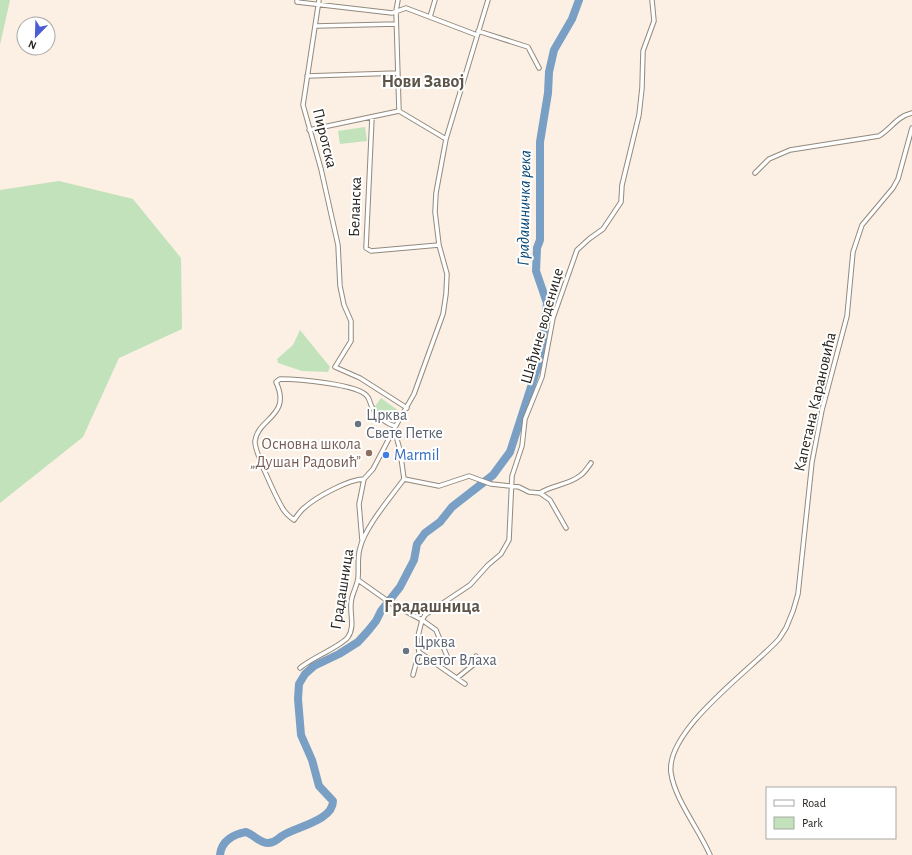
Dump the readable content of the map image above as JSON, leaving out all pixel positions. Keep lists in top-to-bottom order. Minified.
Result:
{"streets":{"street":["Пиротска","Беланска","Шађине воденице","Капетана Карановића","Градашница"]},"districts":["Нови Завој","Градашница"],"water":["Градашничка река"],"places":["Црква Свете Петке","Основна школа „Душан Радовић”","Marmil","Црква Светог Влаха"],"legend":["Road","Park"],"north":"bottom left"}
